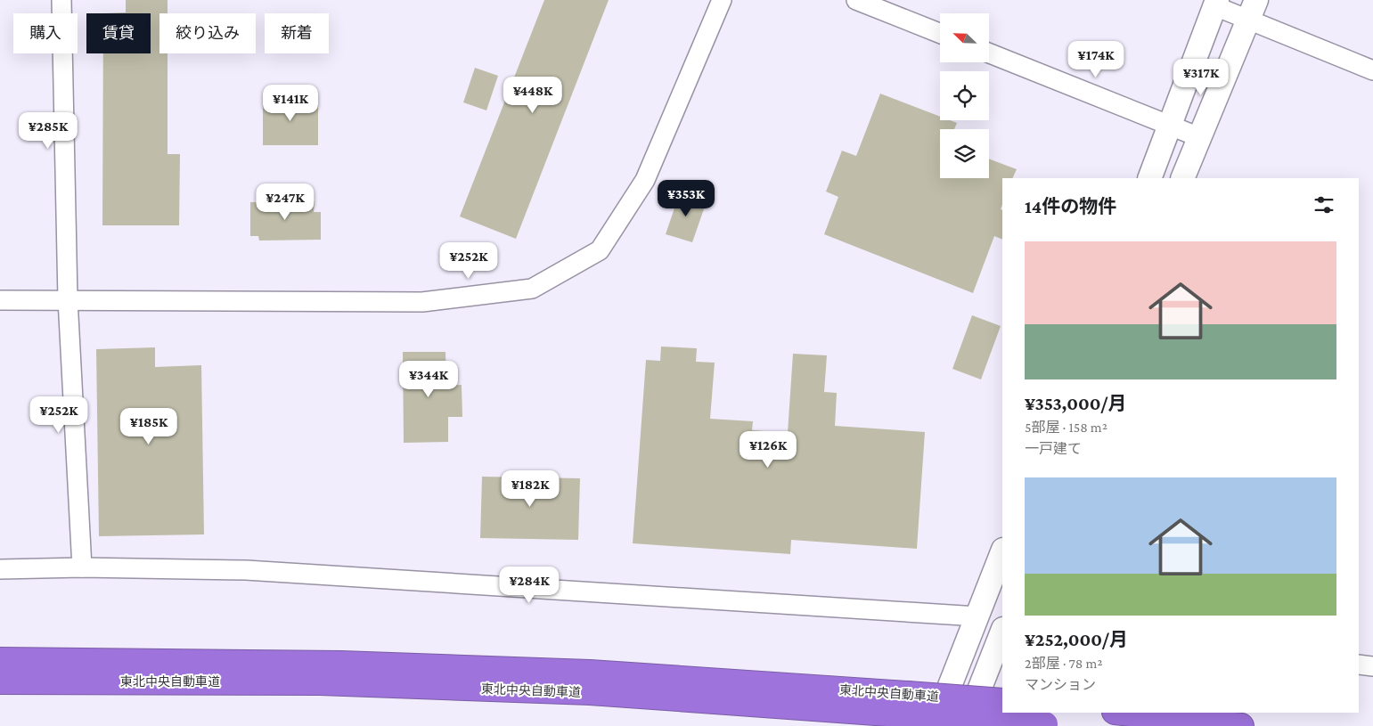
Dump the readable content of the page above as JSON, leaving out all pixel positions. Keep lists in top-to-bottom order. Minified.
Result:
{"streets":{"highway":["東北中央自動車道"]},"north":"top left","page":{"chip":["購入","賃貸","絞り込み","新着"],"price":["¥174K","¥317K","¥448K","¥141K","¥285K","¥353K","¥247K","¥252K","¥344K","¥252K","¥185K","¥126K","¥182K","¥284K"],"heading":"14件の物件","list":[{"name":"¥353,000/月","note":"5部屋 · 158 m² · 一戸建て"},{"name":"¥252,000/月","note":"2部屋 · 78 m² · マンション"}]}}
